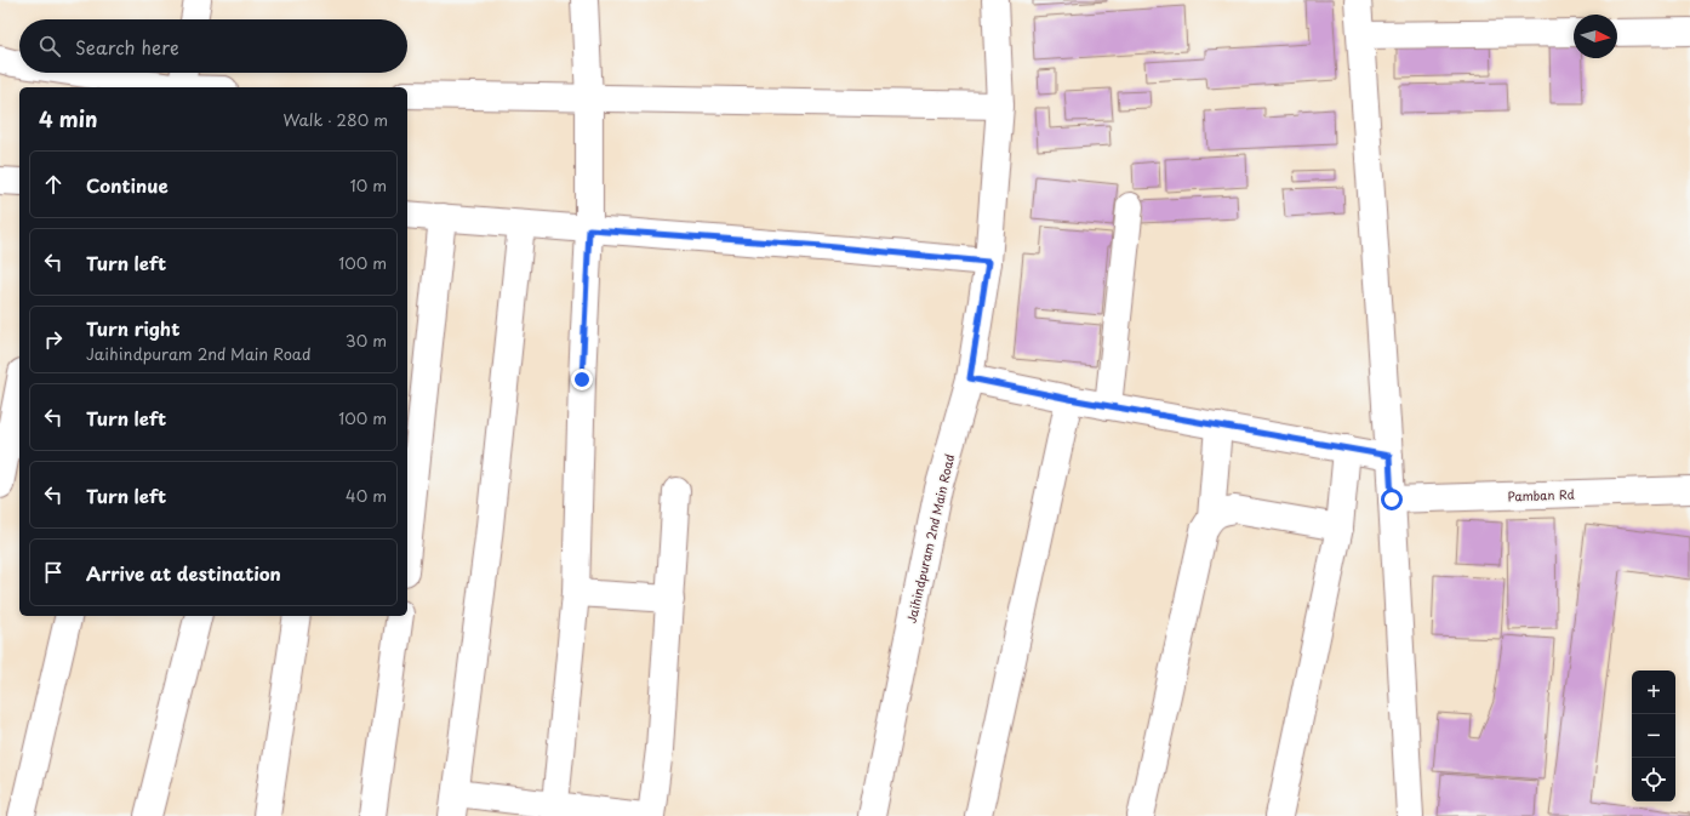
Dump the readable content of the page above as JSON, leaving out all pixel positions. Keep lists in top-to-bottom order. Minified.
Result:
{"streets":{"street":["Pamban Rd","Jaihindpuram 2nd Main Road"]},"north":"right","page":{"search":"Search here","heading":["4 min","Walk · 280 m"],"list":[["Continue","10 m"],["Turn left","100 m"],["Turn right","Jaihindpuram 2nd Main Road","30 m"],["Turn left","100 m"],["Turn left","40 m"],"Arrive at destination"],"map_buttons":["+","−"]}}
